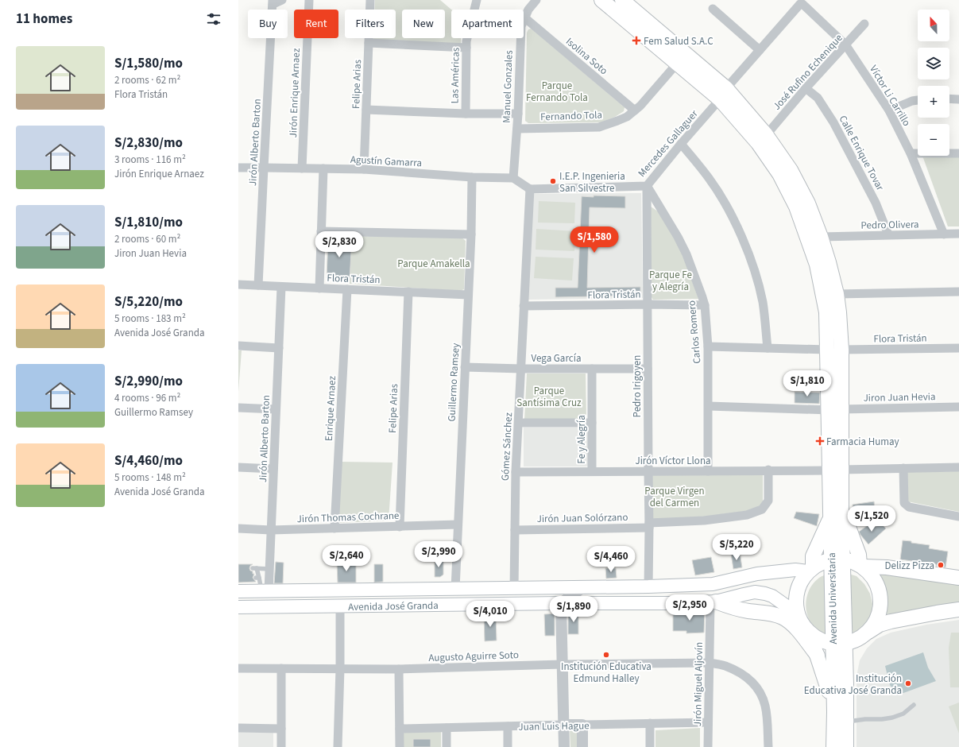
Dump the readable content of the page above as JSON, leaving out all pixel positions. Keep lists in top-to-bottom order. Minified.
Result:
{"streets":{"main road":["Avenida Universitaria","Avenida José Granda"],"street":["Isolina Soto","José Rufino Echenique","Las Américas","Felipe Arias","Manuel Gonzales","Jirón Enrique Arnaez","Víctor Li Carrillo","Fernando Tola","Jirón Alberto Barton","Mercedes Gallaguer","Calle Enrique Tovar","Agustín Gamarra","Pedro Olivera","Flora Tristán","Carlos Romero","Vega García","Guillermo Ramsey","Pedro Irigoyen","Jiron Juan Hevia","Enrique Arnaez","Fe y Alegría","Gómez Sánchez","Jirón Víctor Llona","Jirón Thomas Cochrane","Jirón Juan Solórzano","Augusto Aguirre Soto","Jirón Miguel Aljovín","Juan Luis Hague"]},"crossings":[["Isolina Soto","Manuel Gonzales"],["Isolina Soto","Fernando Tola"],["José Rufino Echenique","Víctor Li Carrillo"],["José Rufino Echenique","Calle Enrique Tovar"],["José Rufino Echenique","Avenida Universitaria"],["Felipe Arias","Agustín Gamarra"],["Felipe Arias","Flora Tristán"],["Felipe Arias","Jirón Thomas Cochrane"],["Manuel Gonzales","Fernando Tola"],["Manuel Gonzales","Agustín Gamarra"],["Jirón Enrique Arnaez","Agustín Gamarra"],["Víctor Li Carrillo","Mercedes Gallaguer"],["Víctor Li Carrillo","Pedro Olivera"],["Fernando Tola","Avenida Universitaria"],["Jirón Alberto Barton","Agustín Gamarra"],["Jirón Alberto Barton","Flora Tristán"],["Jirón Alberto Barton","Jirón Thomas Cochrane"],["Jirón Alberto Barton","Avenida José Granda"],["Mercedes Gallaguer","Carlos Romero"],["Mercedes Gallaguer","Pedro Irigoyen"],["Mercedes Gallaguer","Gómez Sánchez"],["Mercedes Gallaguer","Avenida Universitaria"],["Calle Enrique Tovar","Pedro Olivera"],["Agustín Gamarra","Guillermo Ramsey"],["Pedro Olivera","Avenida Universitaria"],["Flora Tristán","Carlos Romero"],["Flora Tristán","Guillermo Ramsey"],["Flora Tristán","Pedro Irigoyen"],["Flora Tristán","Enrique Arnaez"],["Flora Tristán","Gómez Sánchez"],["Flora Tristán","Avenida Universitaria"],["Carlos Romero","Pedro Irigoyen"],["Carlos Romero","Jiron Juan Hevia"],["Carlos Romero","Jirón Víctor Llona"],["Vega García","Guillermo Ramsey"],["Vega García","Pedro Irigoyen"],["Vega García","Fe y Alegría"],["Vega García","Gómez Sánchez"],["Guillermo Ramsey","Jirón Thomas Cochrane"],["Guillermo Ramsey","Avenida José Granda"],["Pedro Irigoyen","Jirón Víctor Llona"],["Pedro Irigoyen","Jirón Juan Solórzano"],["Pedro Irigoyen","Avenida José Granda"],["Jiron Juan Hevia","Avenida Universitaria"],["Enrique Arnaez","Jirón Thomas Cochrane"],["Fe y Alegría","Jirón Víctor Llona"],["Gómez Sánchez","Jirón Víctor Llona"],["Gómez Sánchez","Jirón Juan Solórzano"],["Gómez Sánchez","Avenida José Granda"],["Jirón Víctor Llona","Jirón Juan Solórzano"],["Jirón Víctor Llona","Avenida Universitaria"],["Avenida José Granda","Jirón Miguel Aljovín"],["Augusto Aguirre Soto","Jirón Miguel Aljovín"],["Jirón Miguel Aljovín","Juan Luis Hague"]],"parks":["Parque Fernando Tola","Parque Amakella","Parque Fe y Alegría","Parque Santísima Cruz","Parque Virgen del Carmen"],"places":{"health":["Fem Salud S.A.C","Farmacia Humay"],"other":["I.E.P. Ingenieria San Silvestre","Delizz Pizza","Institución Educativa Edmund Halley","Institución Educativa José Granda"]},"north":"top","page":{"heading":"11 homes","map_buttons":["+","−"],"chip":["Buy","Rent","Filters","New","Apartment"],"list":[{"name":"S/1,580/mo","note":"2 rooms · 62 m² · Flora Tristán"},{"name":"S/2,830/mo","note":"3 rooms · 116 m² · Jirón Enrique Arnaez"},{"name":"S/1,810/mo","note":"2 rooms · 60 m² · Jiron Juan Hevia"},{"name":"S/5,220/mo","note":"5 rooms · 183 m² · Avenida José Granda"},{"name":"S/2,990/mo","note":"4 rooms · 96 m² · Guillermo Ramsey"},{"name":"S/4,460/mo","note":"5 rooms · 148 m² · Avenida José Granda"}],"price":["S/1,580","S/2,830","S/1,810","S/1,520","S/5,220","S/2,990","S/2,640","S/4,460","S/2,950","S/1,890","S/4,010"]}}
